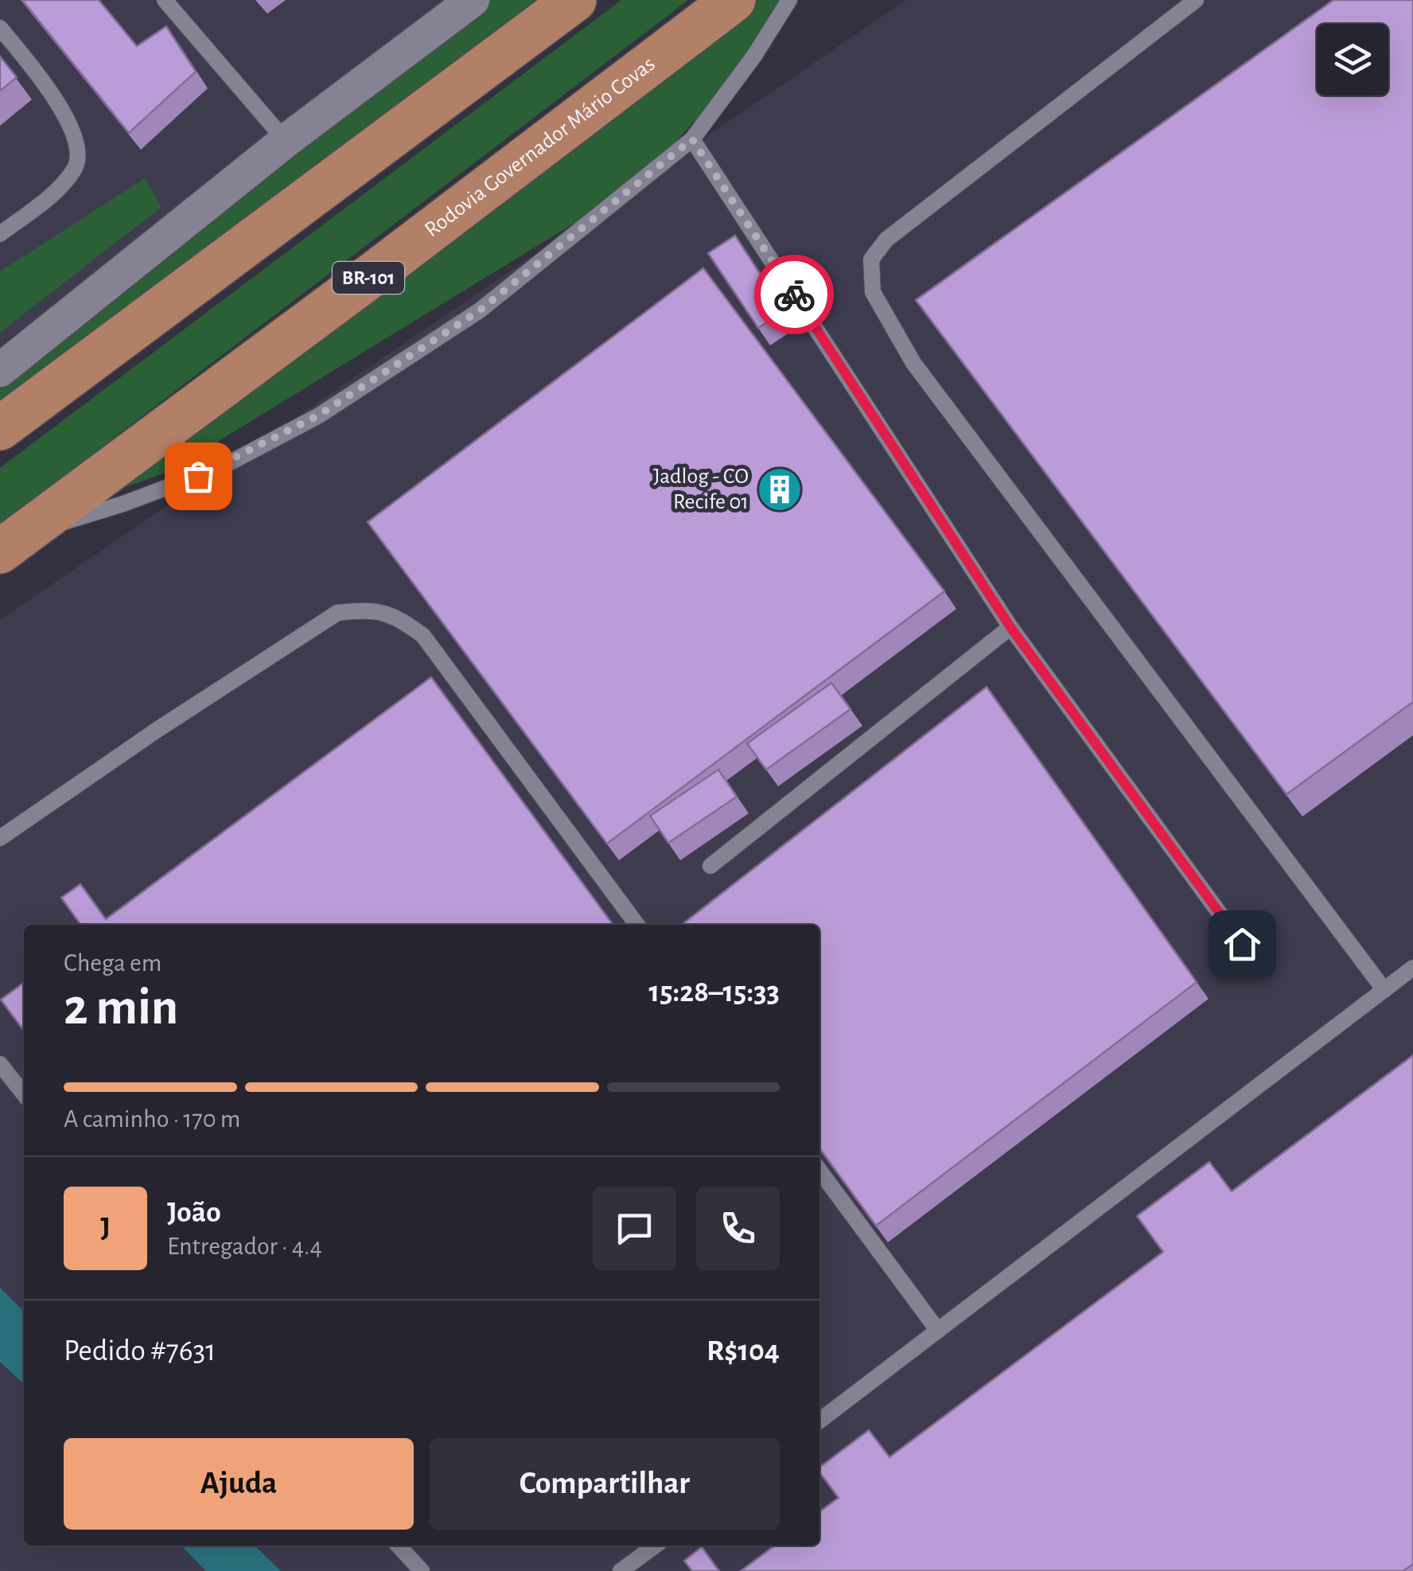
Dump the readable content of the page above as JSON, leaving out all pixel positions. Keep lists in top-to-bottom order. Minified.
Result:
{"streets":{"highway":["Rodovia Governador Mário Covas","BR-101"]},"places":{"building":["Jadlog - CO Recife 01"]},"page":{"heading":["2 min","Chega em","15:28–15:33"],"panel":["João","Entregador · 4.4","Pedido #7631","R$104"],"bar":"A caminho · 170 m","round":"J","buttons":["Ajuda","Compartilhar"]}}
